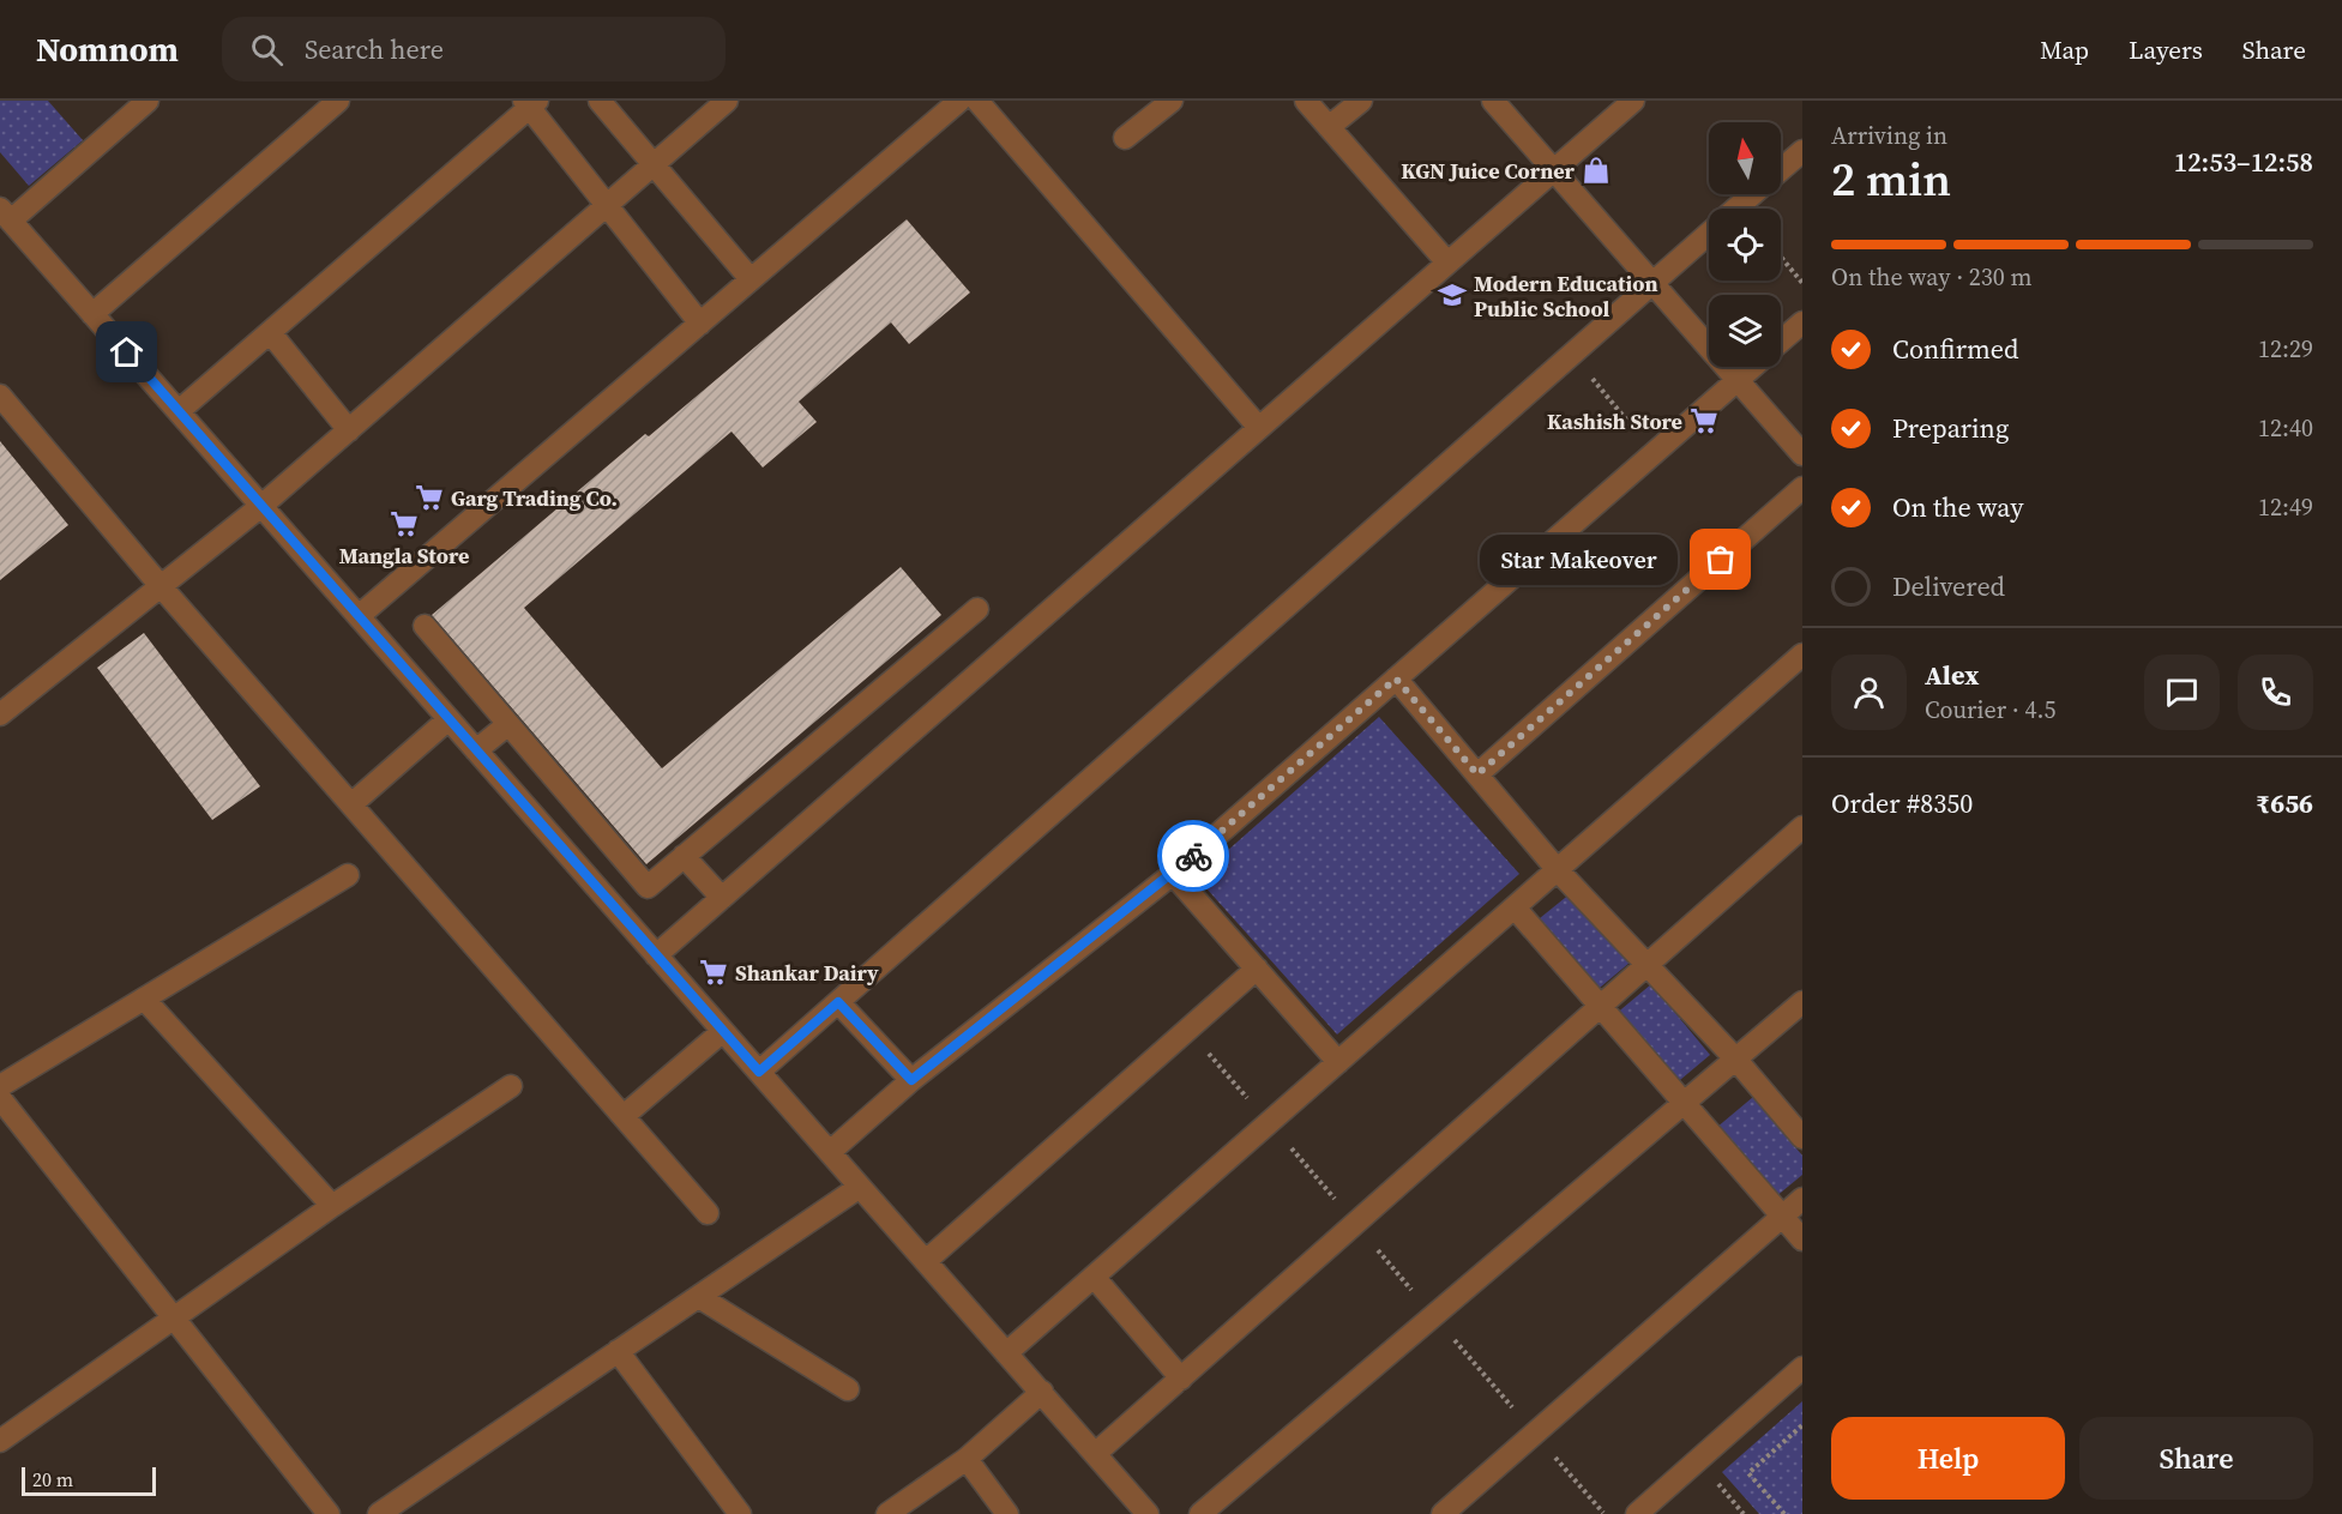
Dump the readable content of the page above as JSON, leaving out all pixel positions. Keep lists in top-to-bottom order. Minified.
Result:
{"places":{"shop":["KGN Juice Corner"],"school or university":["Modern Education Public School"],"supermarket":["Kashish Store","Garg Trading Co.","Mangla Store","Shankar Dairy"],"other":["Star Makeover"]},"scale_bar":"20 m","north":"top","page":{"header":"Nomnom","search":"Search here","nav":["Map","Layers","Share"],"heading":["2 min","Arriving in","12:53–12:58"],"panel":["Alex","Courier · 4.5","Order #8350","₹656"],"bar":"On the way · 230 m","list":[["Confirmed","12:29"],["Preparing","12:40"],["On the way","12:49"],"Delivered"],"bubble":"Star Makeover","buttons":["Help","Share"],"scale":"20 m"}}
